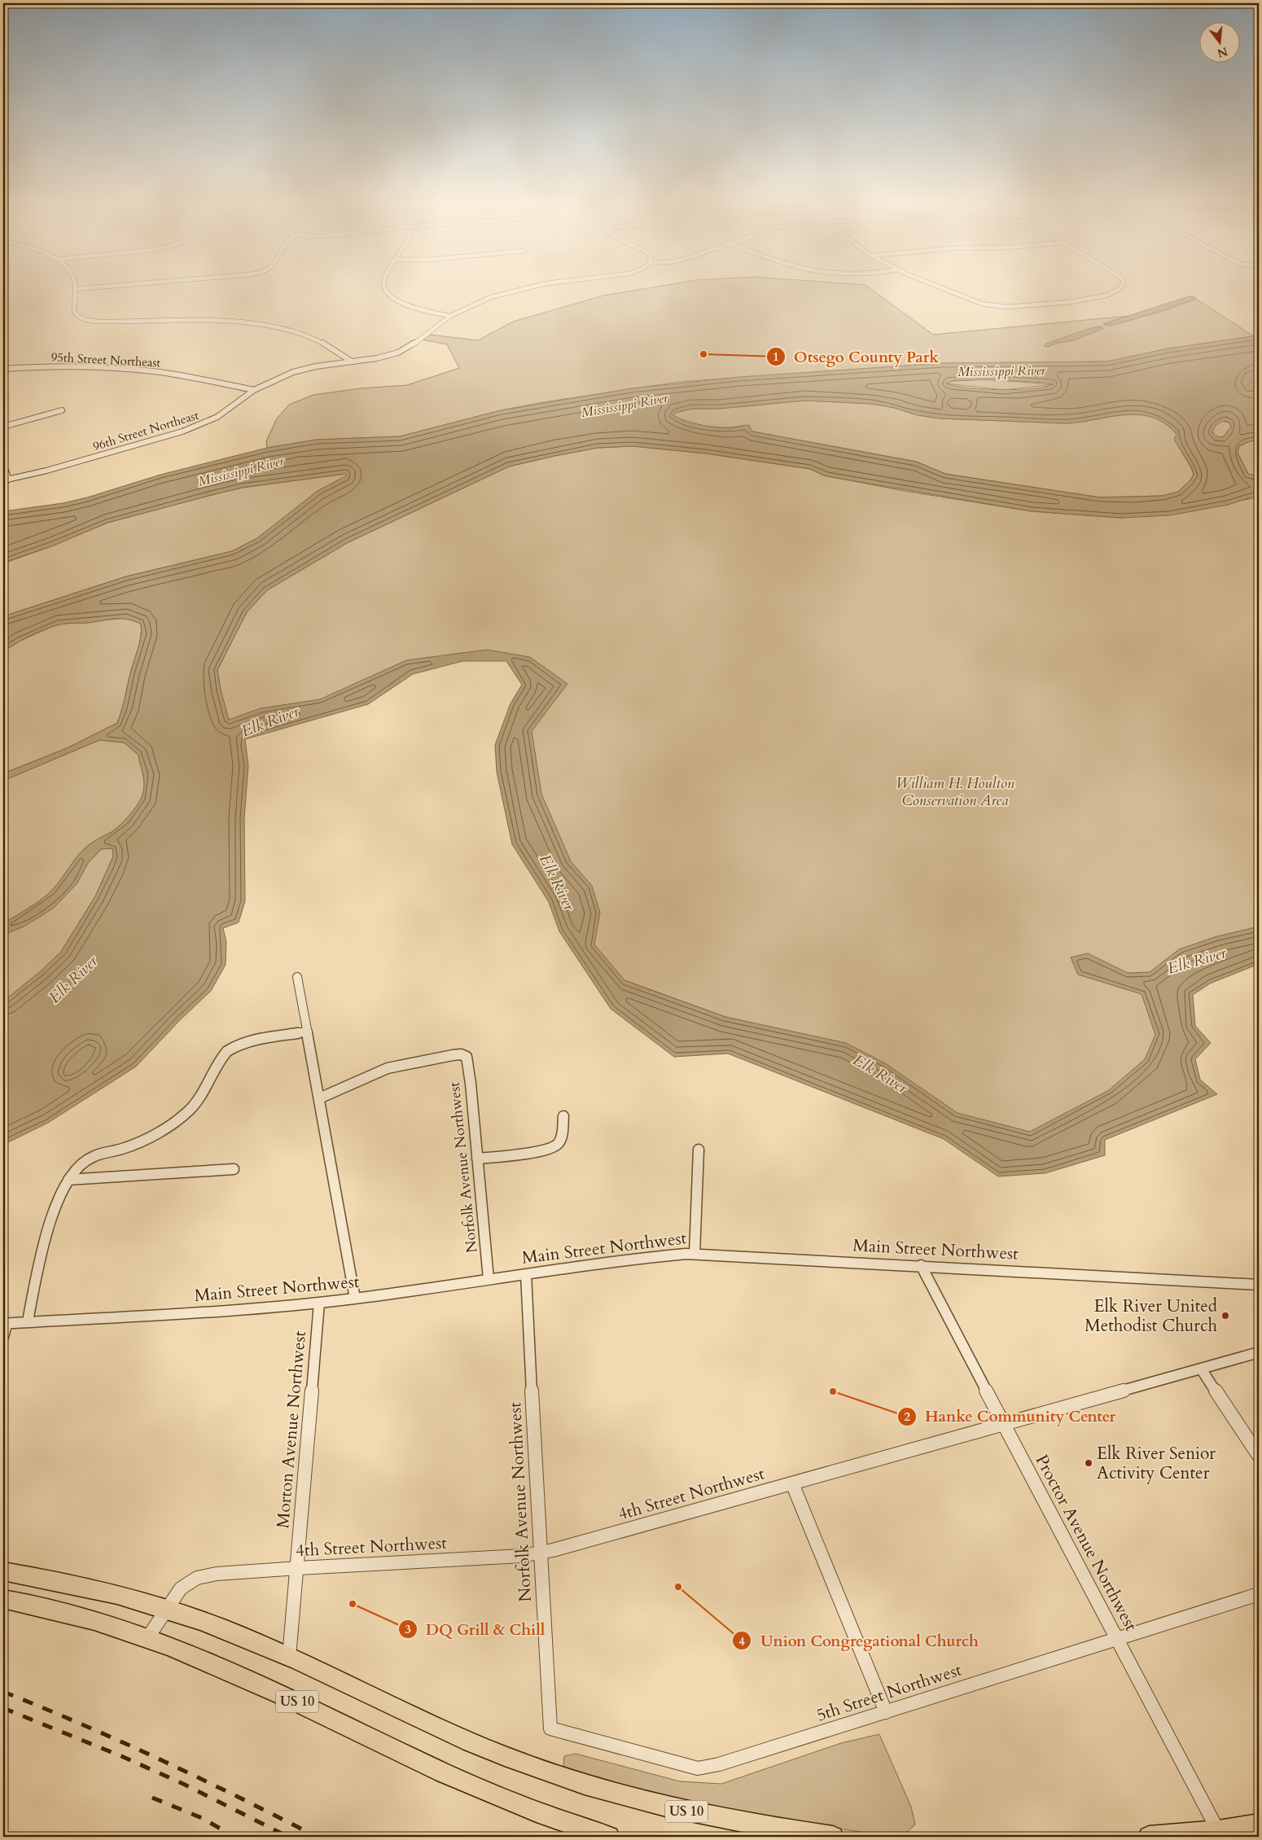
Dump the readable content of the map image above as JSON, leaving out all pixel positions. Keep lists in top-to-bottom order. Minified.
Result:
{"streets":{"highway":["US 10"],"street":["95th Street Northeast","96th Street Northeast","Norfolk Avenue Northwest","Main Street Northwest","Morton Avenue Northwest","4th Street Northwest","Proctor Avenue Northwest","5th Street Northwest"]},"crossings":[["95th Street Northeast","96th Street Northeast"],["Norfolk Avenue Northwest","Main Street Northwest"],["Norfolk Avenue Northwest","4th Street Northwest"],["Norfolk Avenue Northwest","5th Street Northwest"],["Main Street Northwest","Morton Avenue Northwest"],["Main Street Northwest","Proctor Avenue Northwest"],["Morton Avenue Northwest","4th Street Northwest"],["Morton Avenue Northwest","US 10"],["4th Street Northwest","Proctor Avenue Northwest"],["4th Street Northwest","US 10"],["Proctor Avenue Northwest","5th Street Northwest"]],"water":["Mississippi River","Elk River"],"parks":["William H. Houlton Conservation Area"],"places":["Otsego County Park","Elk River United Methodist Church","Hanke Community Center","Elk River Senior Activity Center","Union Congregational Church","DQ Grill & Chill"],"north":"bottom"}
